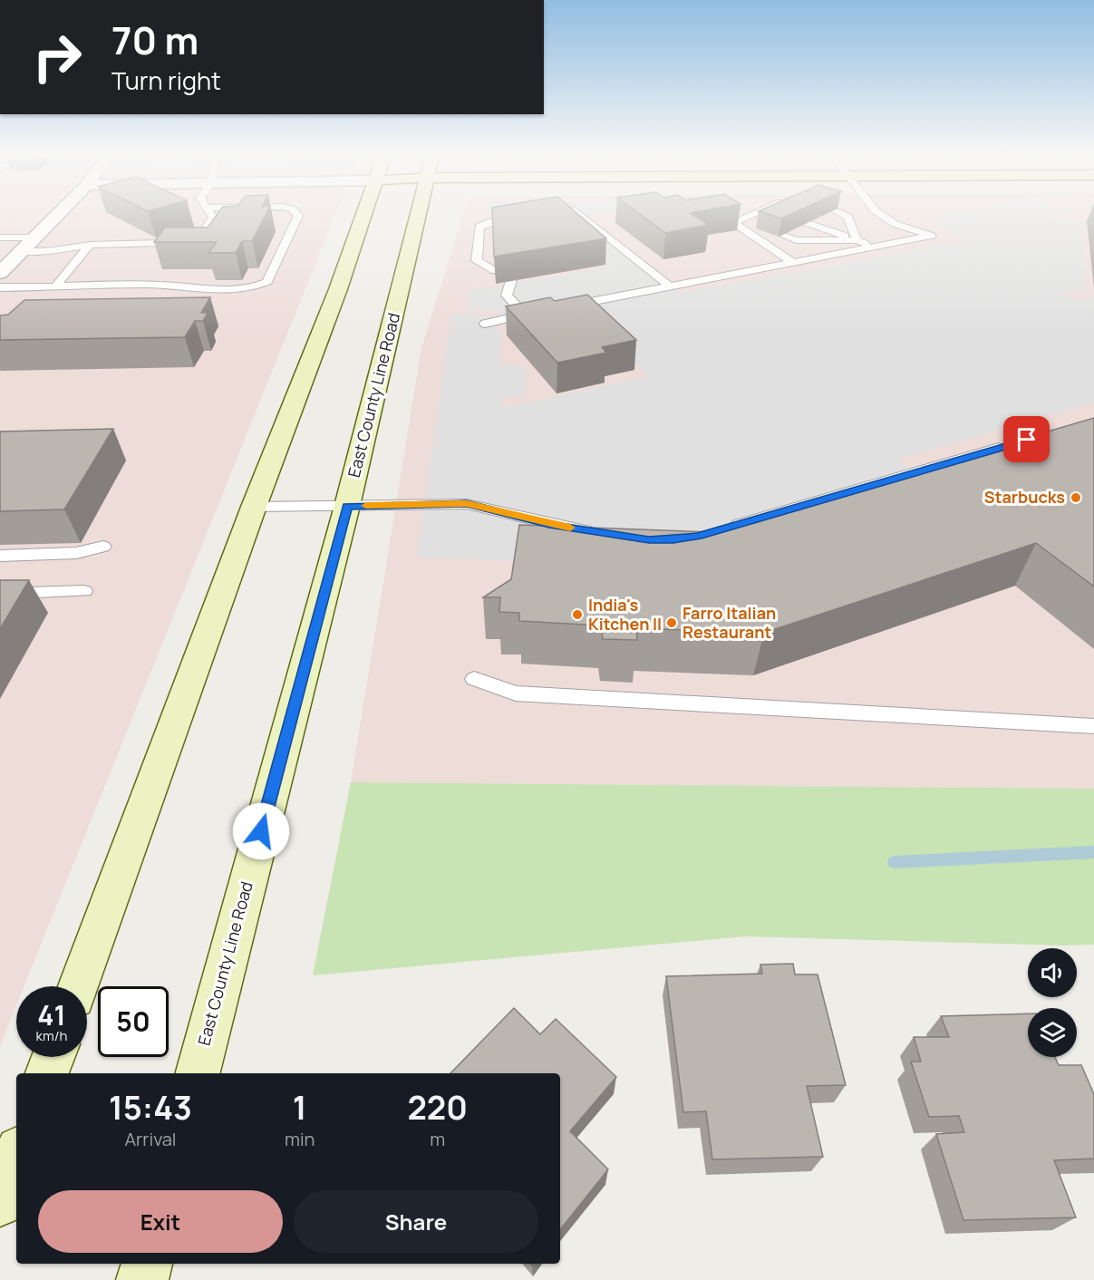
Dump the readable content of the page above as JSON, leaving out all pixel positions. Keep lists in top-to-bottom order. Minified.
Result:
{"streets":{"main road":["East County Line Road"]},"places":["Starbucks","India's Kitchen II","Farro Italian Restaurant"],"page":{"turn":["70 m","Turn right"],"speed":"41 km/h","limit":"50","eta":["15:43","Arrival","1","min","220","m"],"buttons":["Exit","Share"]}}
